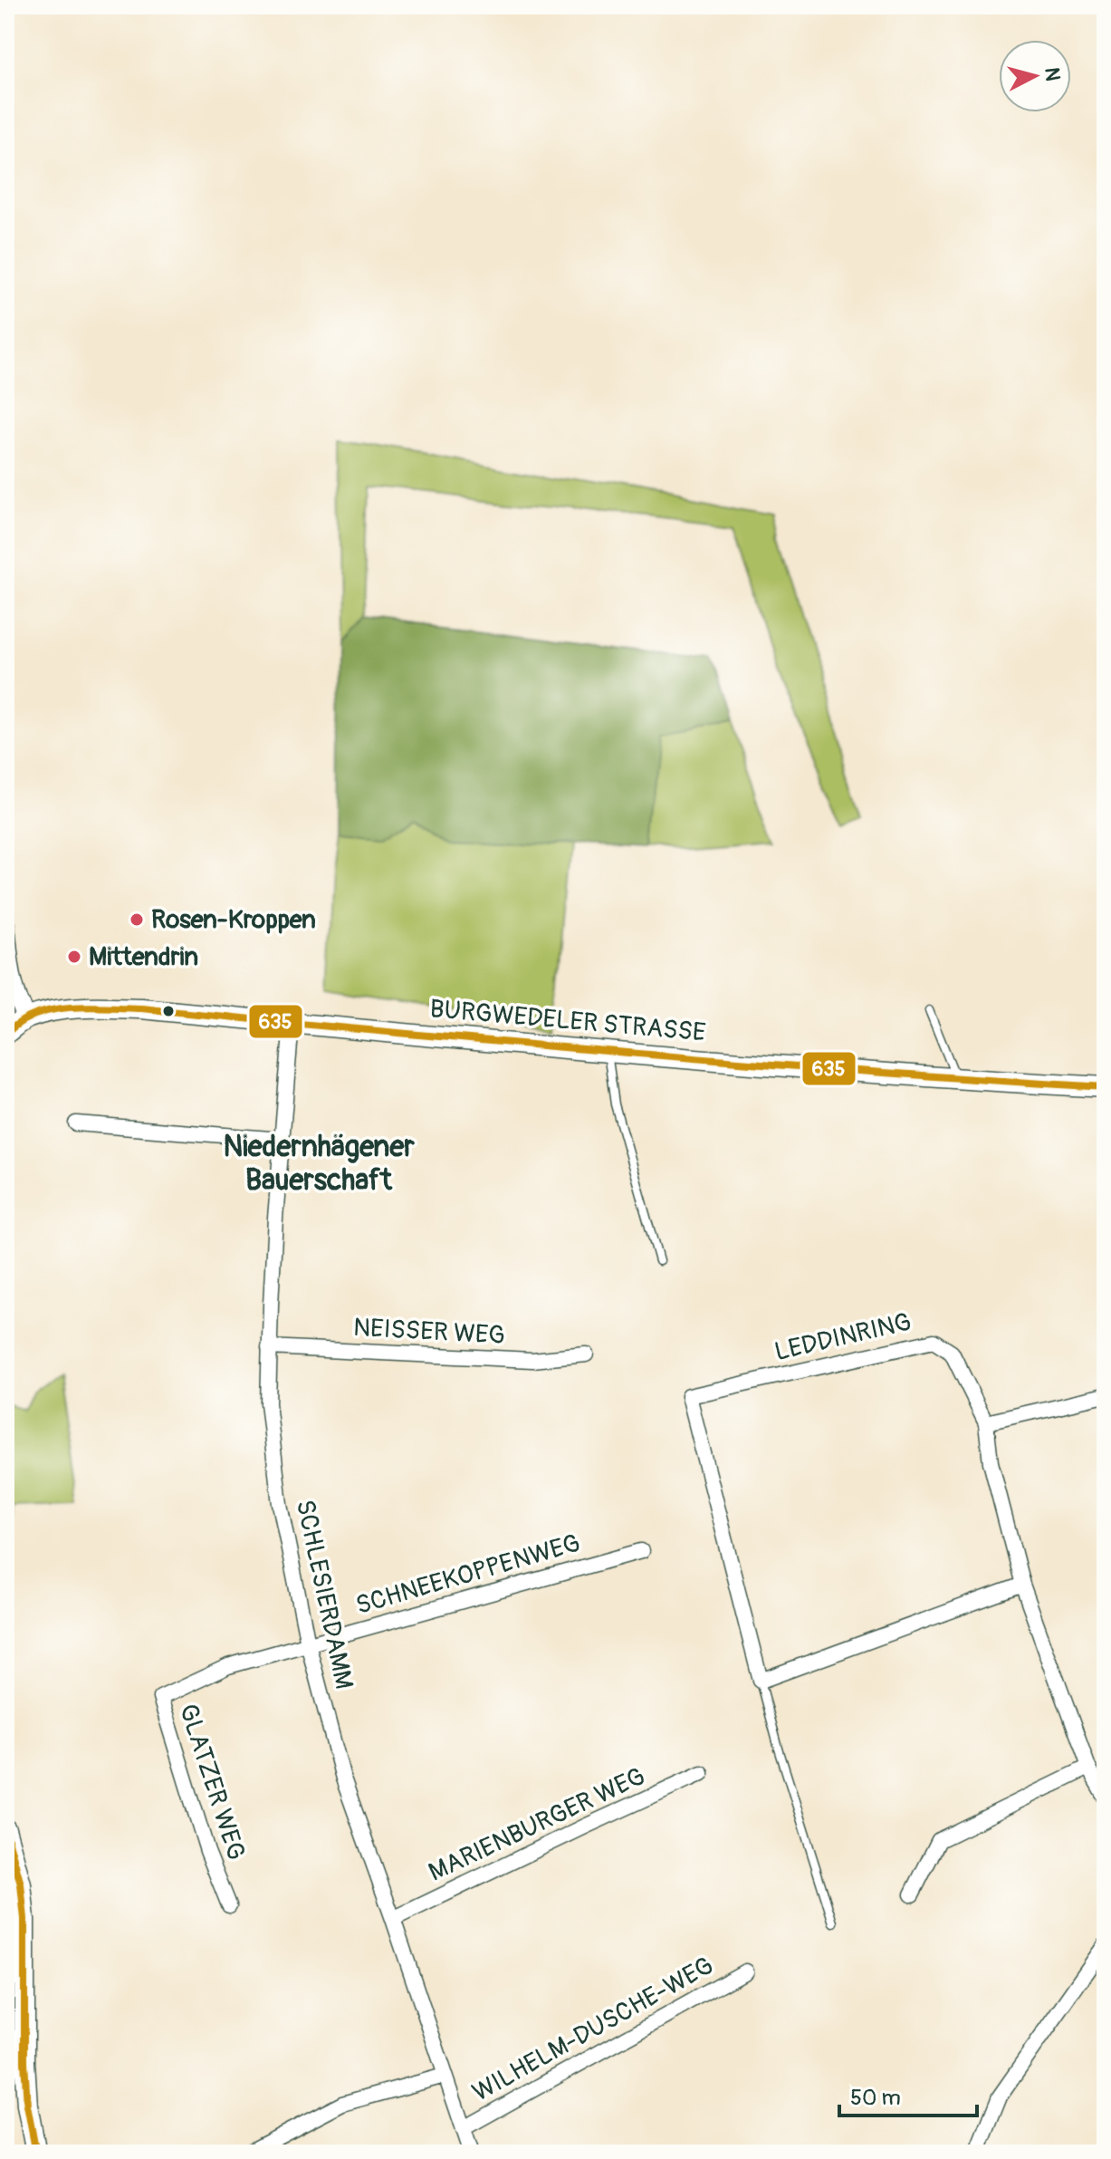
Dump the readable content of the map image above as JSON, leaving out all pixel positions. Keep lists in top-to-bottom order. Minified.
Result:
{"streets":{"main road":["BURGWEDELER STRASSE"],"street":["NEISSER WEG","LEDDINRING","SCHNEEKOPPENWEG","SCHLESIERDAMM","GLATZER WEG","MARIENBURGER WEG","WILHELM-DUSCHE-WEG"]},"crossings":[["BURGWEDELER STRASSE","SCHLESIERDAMM"],["NEISSER WEG","SCHLESIERDAMM"],["SCHNEEKOPPENWEG","SCHLESIERDAMM"],["SCHNEEKOPPENWEG","GLATZER WEG"],["SCHLESIERDAMM","GLATZER WEG"],["SCHLESIERDAMM","MARIENBURGER WEG"],["SCHLESIERDAMM","WILHELM-DUSCHE-WEG"]],"districts":["Niedernhägener Bauerschaft"],"places":["Rosen-Kroppen","Mittendrin"],"lines":["transit line 635"],"scale_bar":"50 m","north":"right"}
